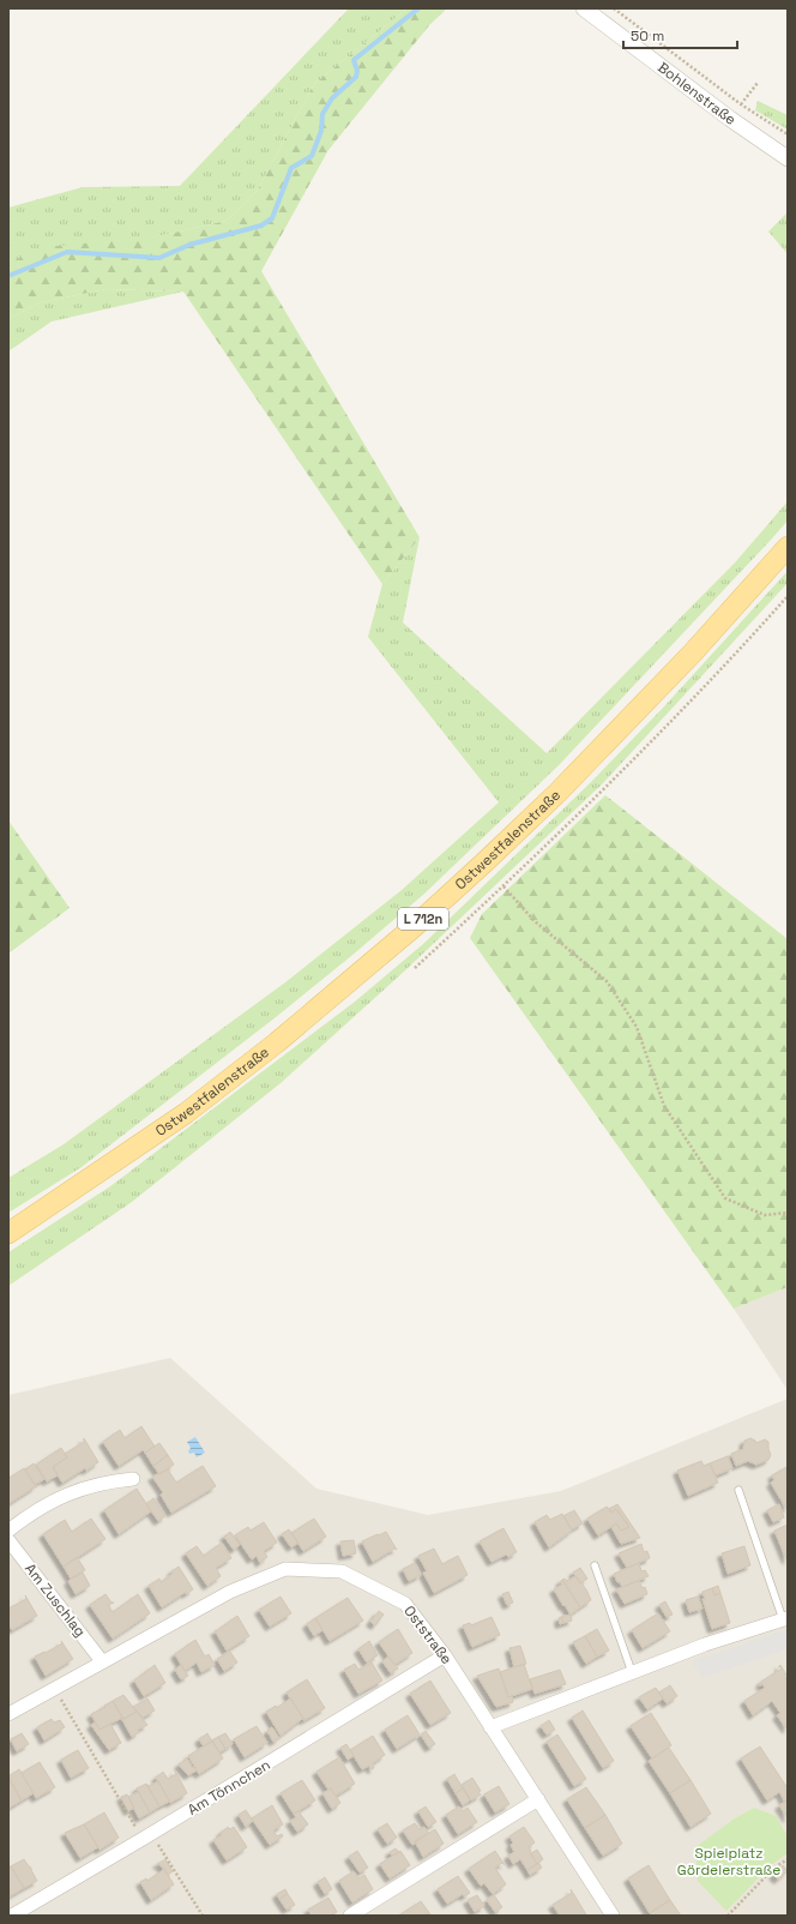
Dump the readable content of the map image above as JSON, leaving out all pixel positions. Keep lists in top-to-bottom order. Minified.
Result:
{"streets":{"main road":["Ostwestfalenstraße","L 712n"],"street":["Bohlenstraße","Am Zuschlag","Oststraße","Am Tönnchen"]},"crossings":[["Am Zuschlag","Oststraße"],["Oststraße","Am Tönnchen"]],"parks":["Spielplatz Gördelerstraße"],"scale_bar":"50 m"}
